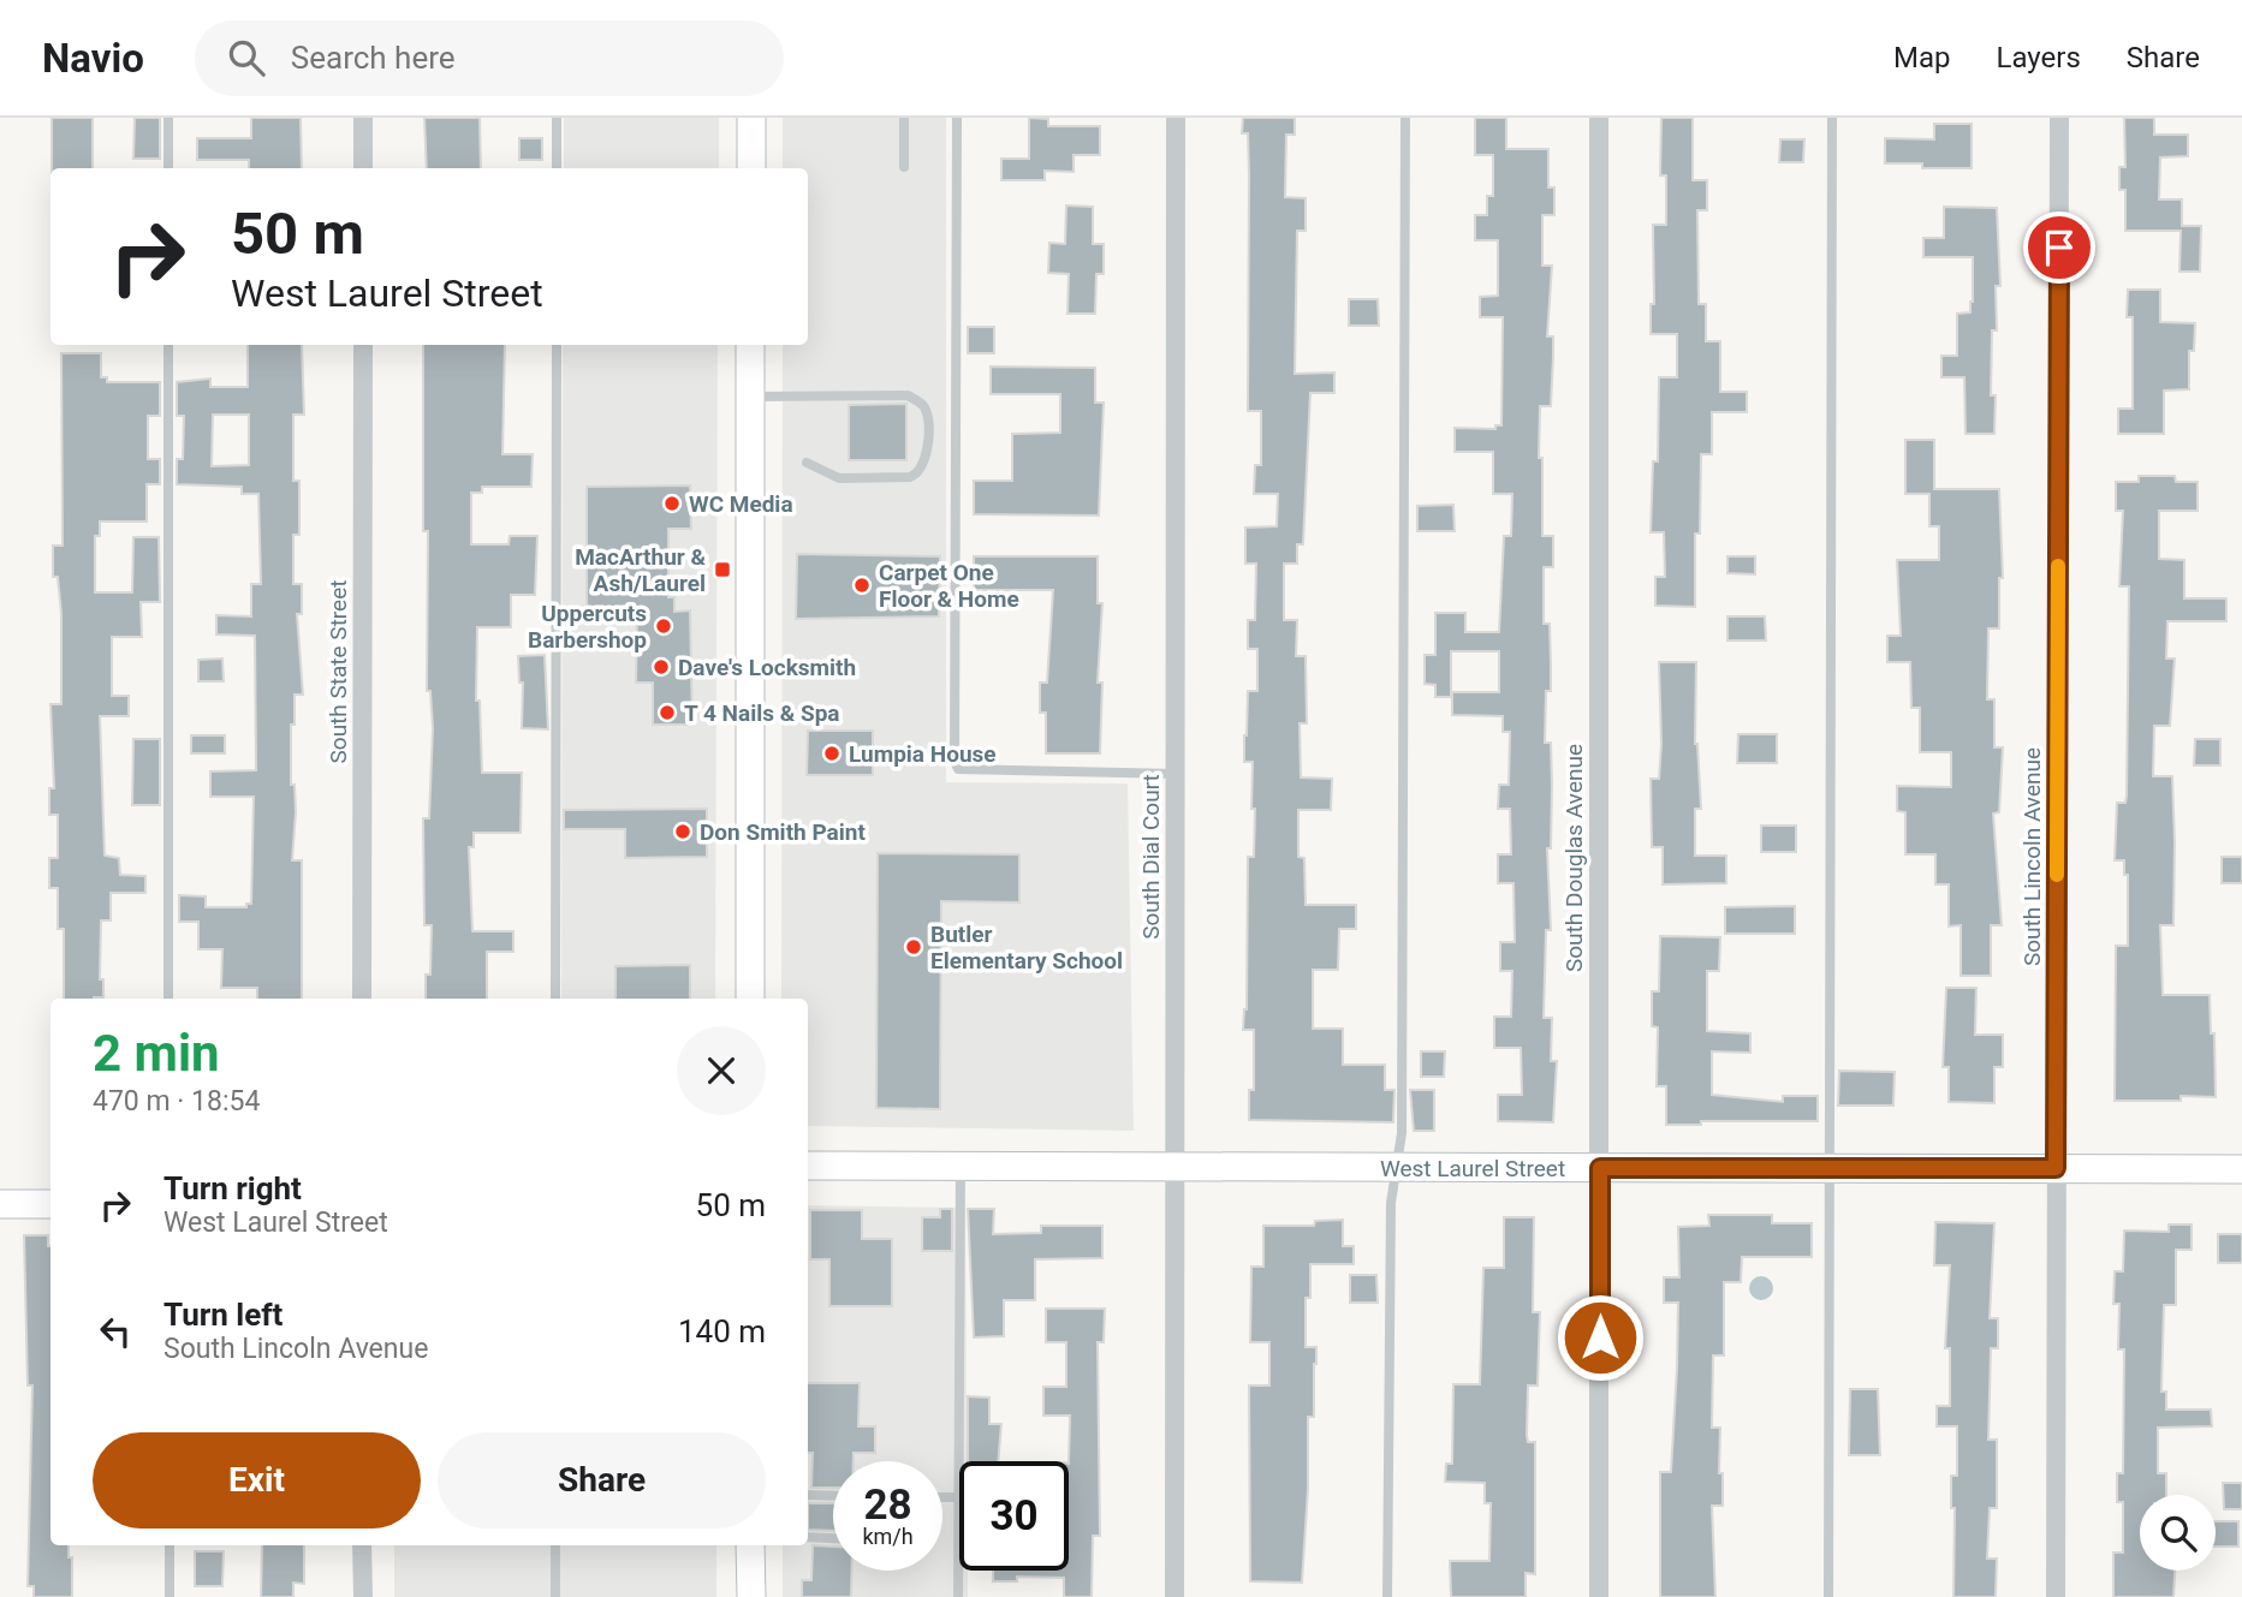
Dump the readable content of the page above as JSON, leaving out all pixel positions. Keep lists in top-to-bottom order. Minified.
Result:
{"streets":{"street":["South State Street","South Dial Court","South Lincoln Avenue","South Douglas Avenue","West Laurel Street"]},"crossings":[["South Dial Court","West Laurel Street"],["South Lincoln Avenue","West Laurel Street"],["South Douglas Avenue","West Laurel Street"]],"places":{"other":["WC Media","Carpet One Floor & Home","Uppercuts Barbershop","Dave's Locksmith","T 4 Nails & Spa","Lumpia House","Don Smith Paint","Butler Elementary School"],"transit":["MacArthur & Ash/Laurel"]},"page":{"header":"Navio","search":"Search here","nav":["Map","Layers","Share"],"turn":["50 m","West Laurel Street"],"heading":["2 min","470 m · 18:54"],"list":[{"name":"Turn right","note":"West Laurel Street","value":"50 m"},{"name":"Turn left","note":"South Lincoln Avenue","value":"140 m"}],"buttons":["Exit","Share"],"speed":"28 km/h","limit":"30"}}
